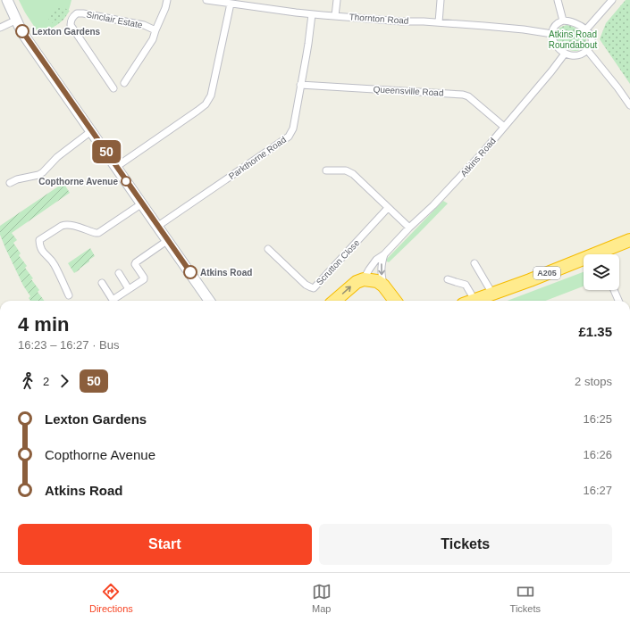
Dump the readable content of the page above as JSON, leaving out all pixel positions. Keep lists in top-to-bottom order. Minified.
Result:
{"streets":{"highway":["Atkins Road","A205"],"street":["Thornton Road","Sinclair Estate","Queensville Road","Parkthorne Road","Scrutton Close"]},"crossings":[["Thornton Road","Atkins Road"],["Thornton Road","Parkthorne Road"],["Queensville Road","Atkins Road"],["Queensville Road","Parkthorne Road"]],"parks":["Atkins Road Roundabout"],"places":["Lexton Gardens","Copthorne Avenue","Atkins Road"],"lines":["bus line 50"],"page":{"on_map":"50","heading":["4 min","16:23 – 16:27 · Bus","£1.35"],"legs":["2","50","2 stops"],"list":[{"name":"Lexton Gardens","value":"16:25"},{"name":"Copthorne Avenue","value":"16:26"},{"name":"Atkins Road","value":"16:27"}],"buttons":["Start","Tickets"],"tabs":["Directions","Map","Tickets"]}}
